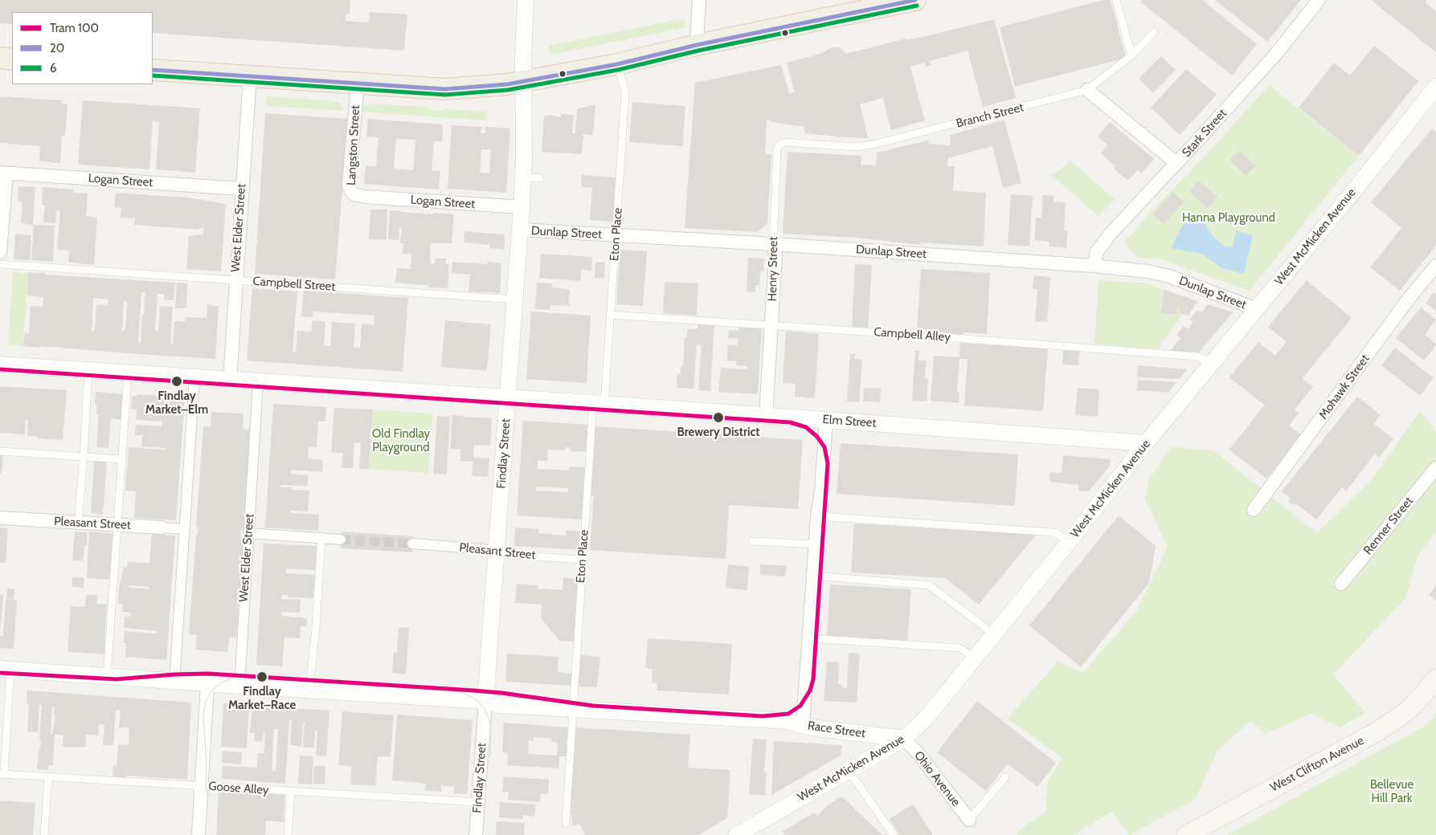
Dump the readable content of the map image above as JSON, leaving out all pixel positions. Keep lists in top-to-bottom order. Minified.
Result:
{"streets":{"main road":["West Clifton Avenue"],"street":["Stark Street","Langston Street","Logan Street","West Elder Street","Dunlap Street","West McMicken Avenue","Henry Street","Mohawk Street","Elm Street","Findlay Street","Pleasant Street","Renner Street","Race Street","Ohio Avenue"],"lane":["Branch Street","Eton Place","Campbell Street","Campbell Alley","Goose Alley"]},"crossings":[["Branch Street","Henry Street"],["Stark Street","Dunlap Street"],["Langston Street","Logan Street"],["Logan Street","West Elder Street"],["Logan Street","Findlay Street"],["West Elder Street","Campbell Street"],["West Elder Street","Elm Street"],["West Elder Street","Race Street"],["Dunlap Street","Eton Place"],["Dunlap Street","West McMicken Avenue"],["Dunlap Street","Henry Street"],["Dunlap Street","Findlay Street"],["Eton Place","Campbell Alley"],["Eton Place","Elm Street"],["Eton Place","Pleasant Street"],["Eton Place","Race Street"],["West McMicken Avenue","Campbell Alley"],["West McMicken Avenue","Elm Street"],["West McMicken Avenue","Race Street"],["West McMicken Avenue","Ohio Avenue"],["Henry Street","Campbell Alley"],["Henry Street","Elm Street"],["Campbell Street","Findlay Street"],["Elm Street","Findlay Street"],["Findlay Street","Pleasant Street"],["Findlay Street","Race Street"],["Findlay Street","Goose Alley"],["Race Street","Ohio Avenue"]],"parks":["Hanna Playground","Old Findlay Playground","Bellevue Hill Park"],"places":["Findlay Market–Elm","Brewery District","Findlay Market–Race"],"lines":["transit line 20","transit line 6","tram line 100"],"legend":["Tram 100","20","6"]}
